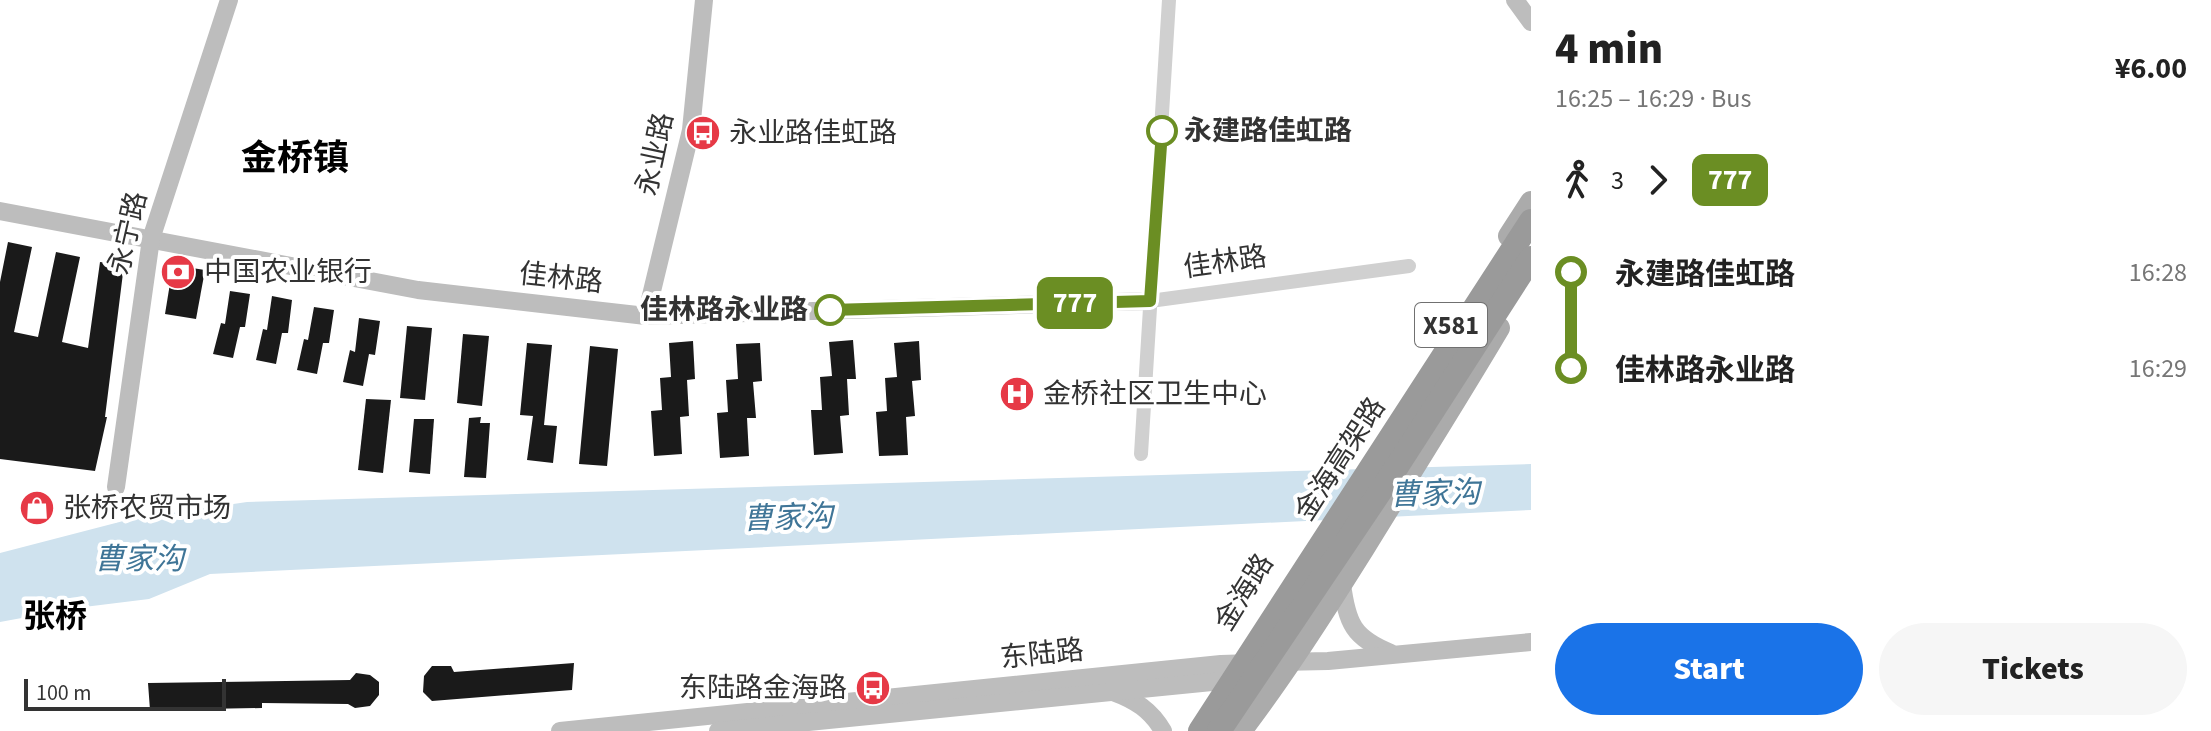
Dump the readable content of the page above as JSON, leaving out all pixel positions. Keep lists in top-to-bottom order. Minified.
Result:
{"streets":{"highway":["金海高架路"],"main road":["X581","金海路"],"street":["永业路","永宁路","佳林路","东陆路"]},"crossings":[["永业路","佳林路"],["永宁路","佳林路"],["X581","东陆路"],["金海路","东陆路"]],"districts":["金桥镇","张桥"],"water":["曹家沟"],"places":{"other":["永建路佳虹路","佳林路永业路"],"bus stop":["永业路佳虹路","东陆路金海路"],"bank":["中国农业银行"],"hospital":["金桥社区卫生中心"],"shop":["张桥农贸市场"]},"lines":["bus line 777"],"scale_bar":"100 m","page":{"on_map":"777","heading":["4 min","16:25 – 16:29 · Bus","¥6.00"],"legs":["3","777"],"list":[{"name":"永建路佳虹路","value":"16:28"},{"name":"佳林路永业路","value":"16:29"}],"buttons":["Start","Tickets"],"scale":"100 m"}}
